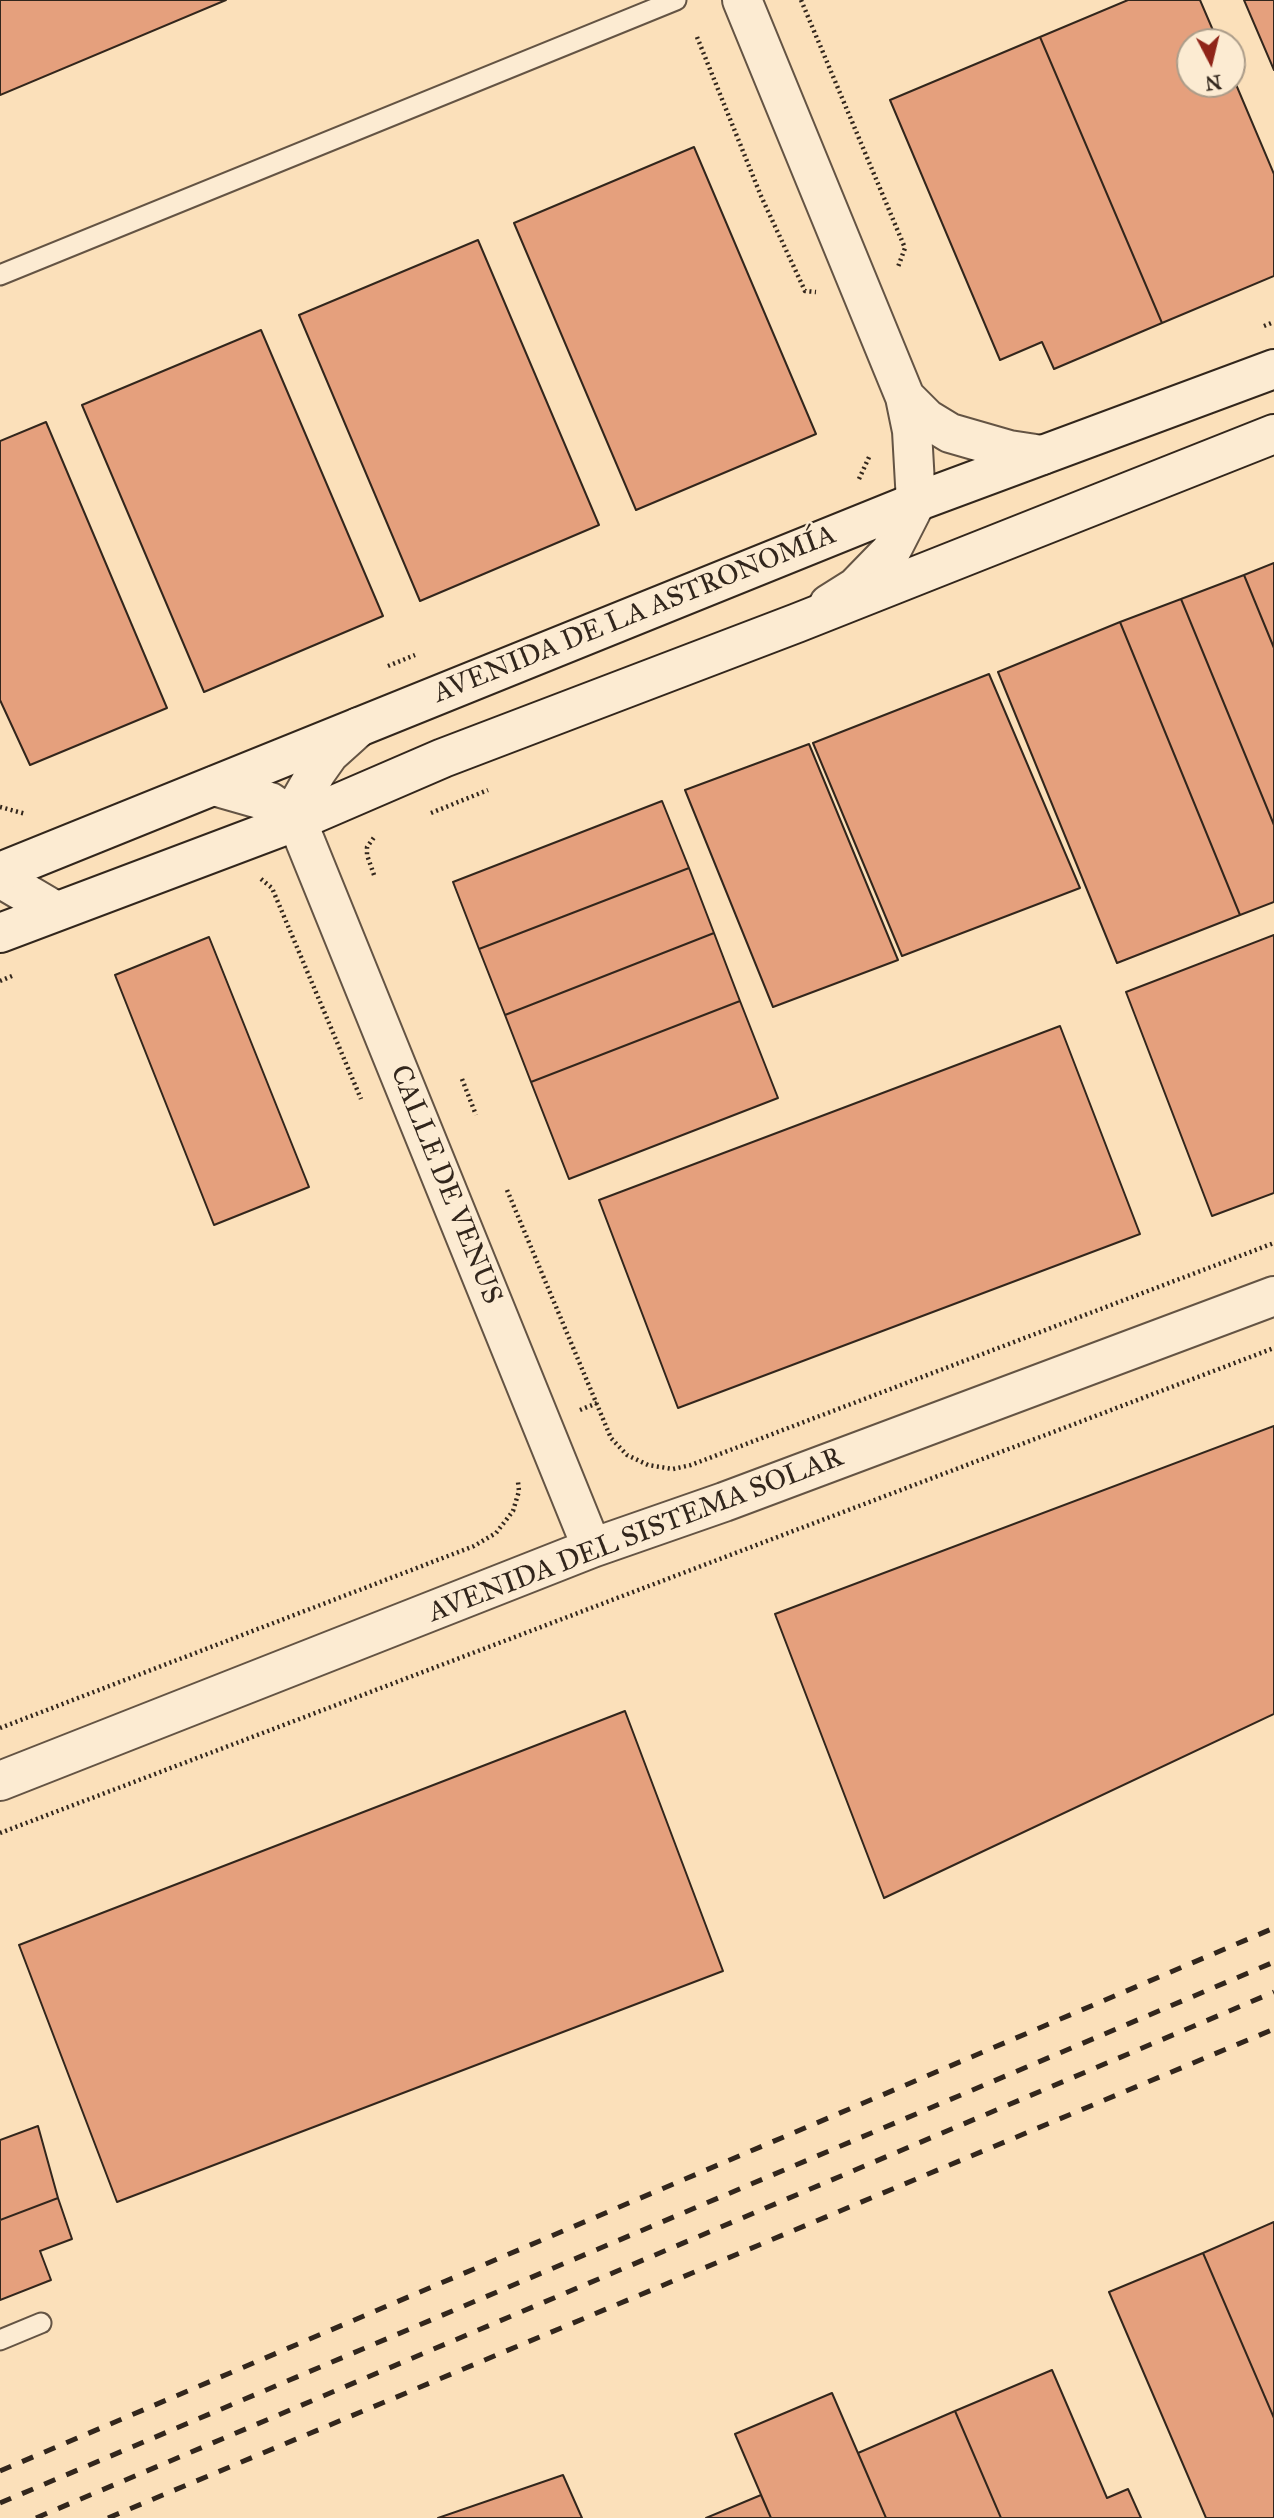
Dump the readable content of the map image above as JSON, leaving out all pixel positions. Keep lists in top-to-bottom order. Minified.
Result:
{"streets":{"street":["AVENIDA DE LA ASTRONOMÍA","CALLE DE VENUS","AVENIDA DEL SISTEMA SOLAR"]},"crossings":[["CALLE DE VENUS","AVENIDA DEL SISTEMA SOLAR"]],"north":"bottom"}
